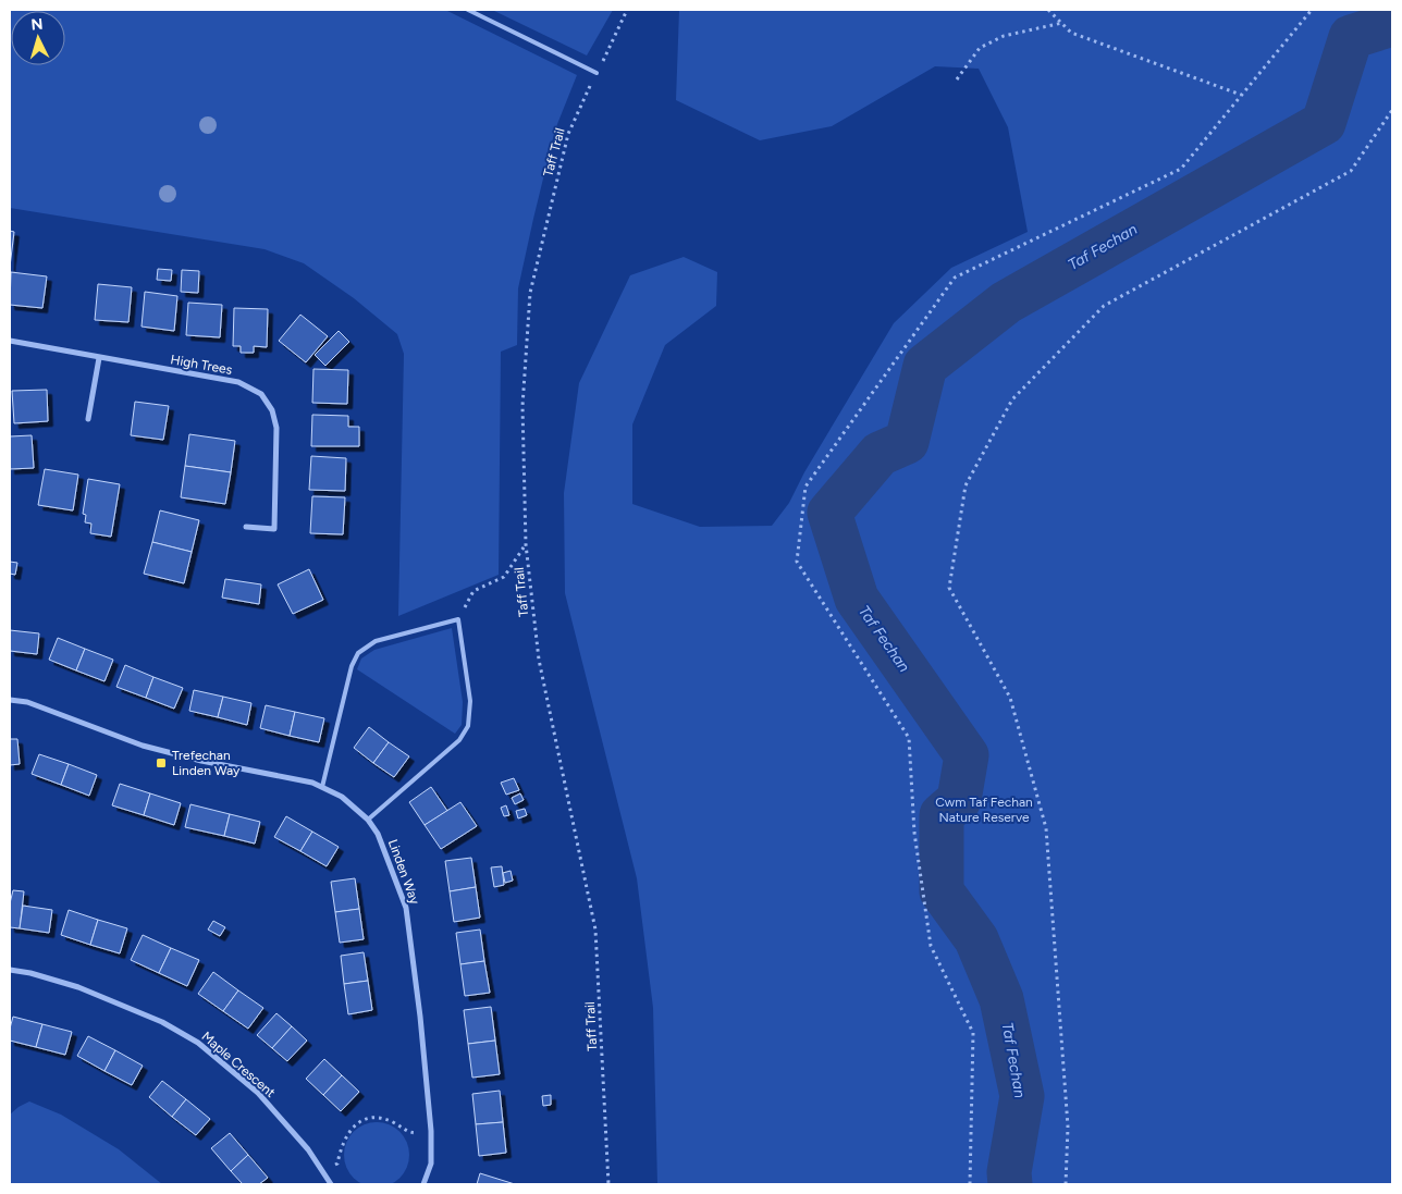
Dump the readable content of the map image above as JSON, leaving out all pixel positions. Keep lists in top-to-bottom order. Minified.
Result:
{"streets":{"street":["High Trees","Linden Way","Maple Crescent"],"path":["Taff Trail"]},"water":["Taf Fechan"],"parks":["Cwm Taf Fechan Nature Reserve"],"places":{"transit":["Trefechan Linden Way"]},"north":"top"}
